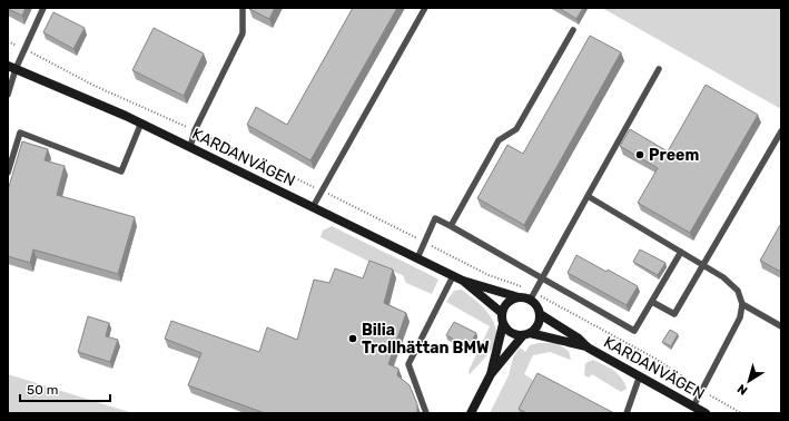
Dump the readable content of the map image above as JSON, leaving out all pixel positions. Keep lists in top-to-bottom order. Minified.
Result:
{"streets":{"street":["KARDANVÄGEN"]},"places":["Preem","Bilia Trollhättan BMW"],"scale_bar":"50 m","north":"bottom left"}
